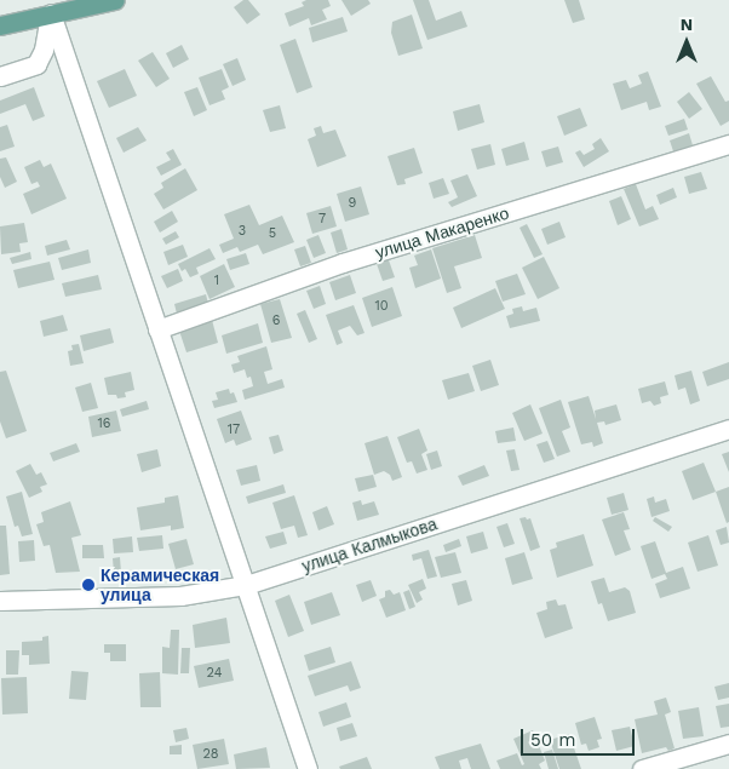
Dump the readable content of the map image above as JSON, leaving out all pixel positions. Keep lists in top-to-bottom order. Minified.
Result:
{"streets":{"street":["улица Макаренко","улица Калмыкова"]},"places":["Керамическая улица"],"house_numbers":["9","7","3","5","1","10","6","16","17","24","28"],"scale_bar":"50 m","north":"top"}
